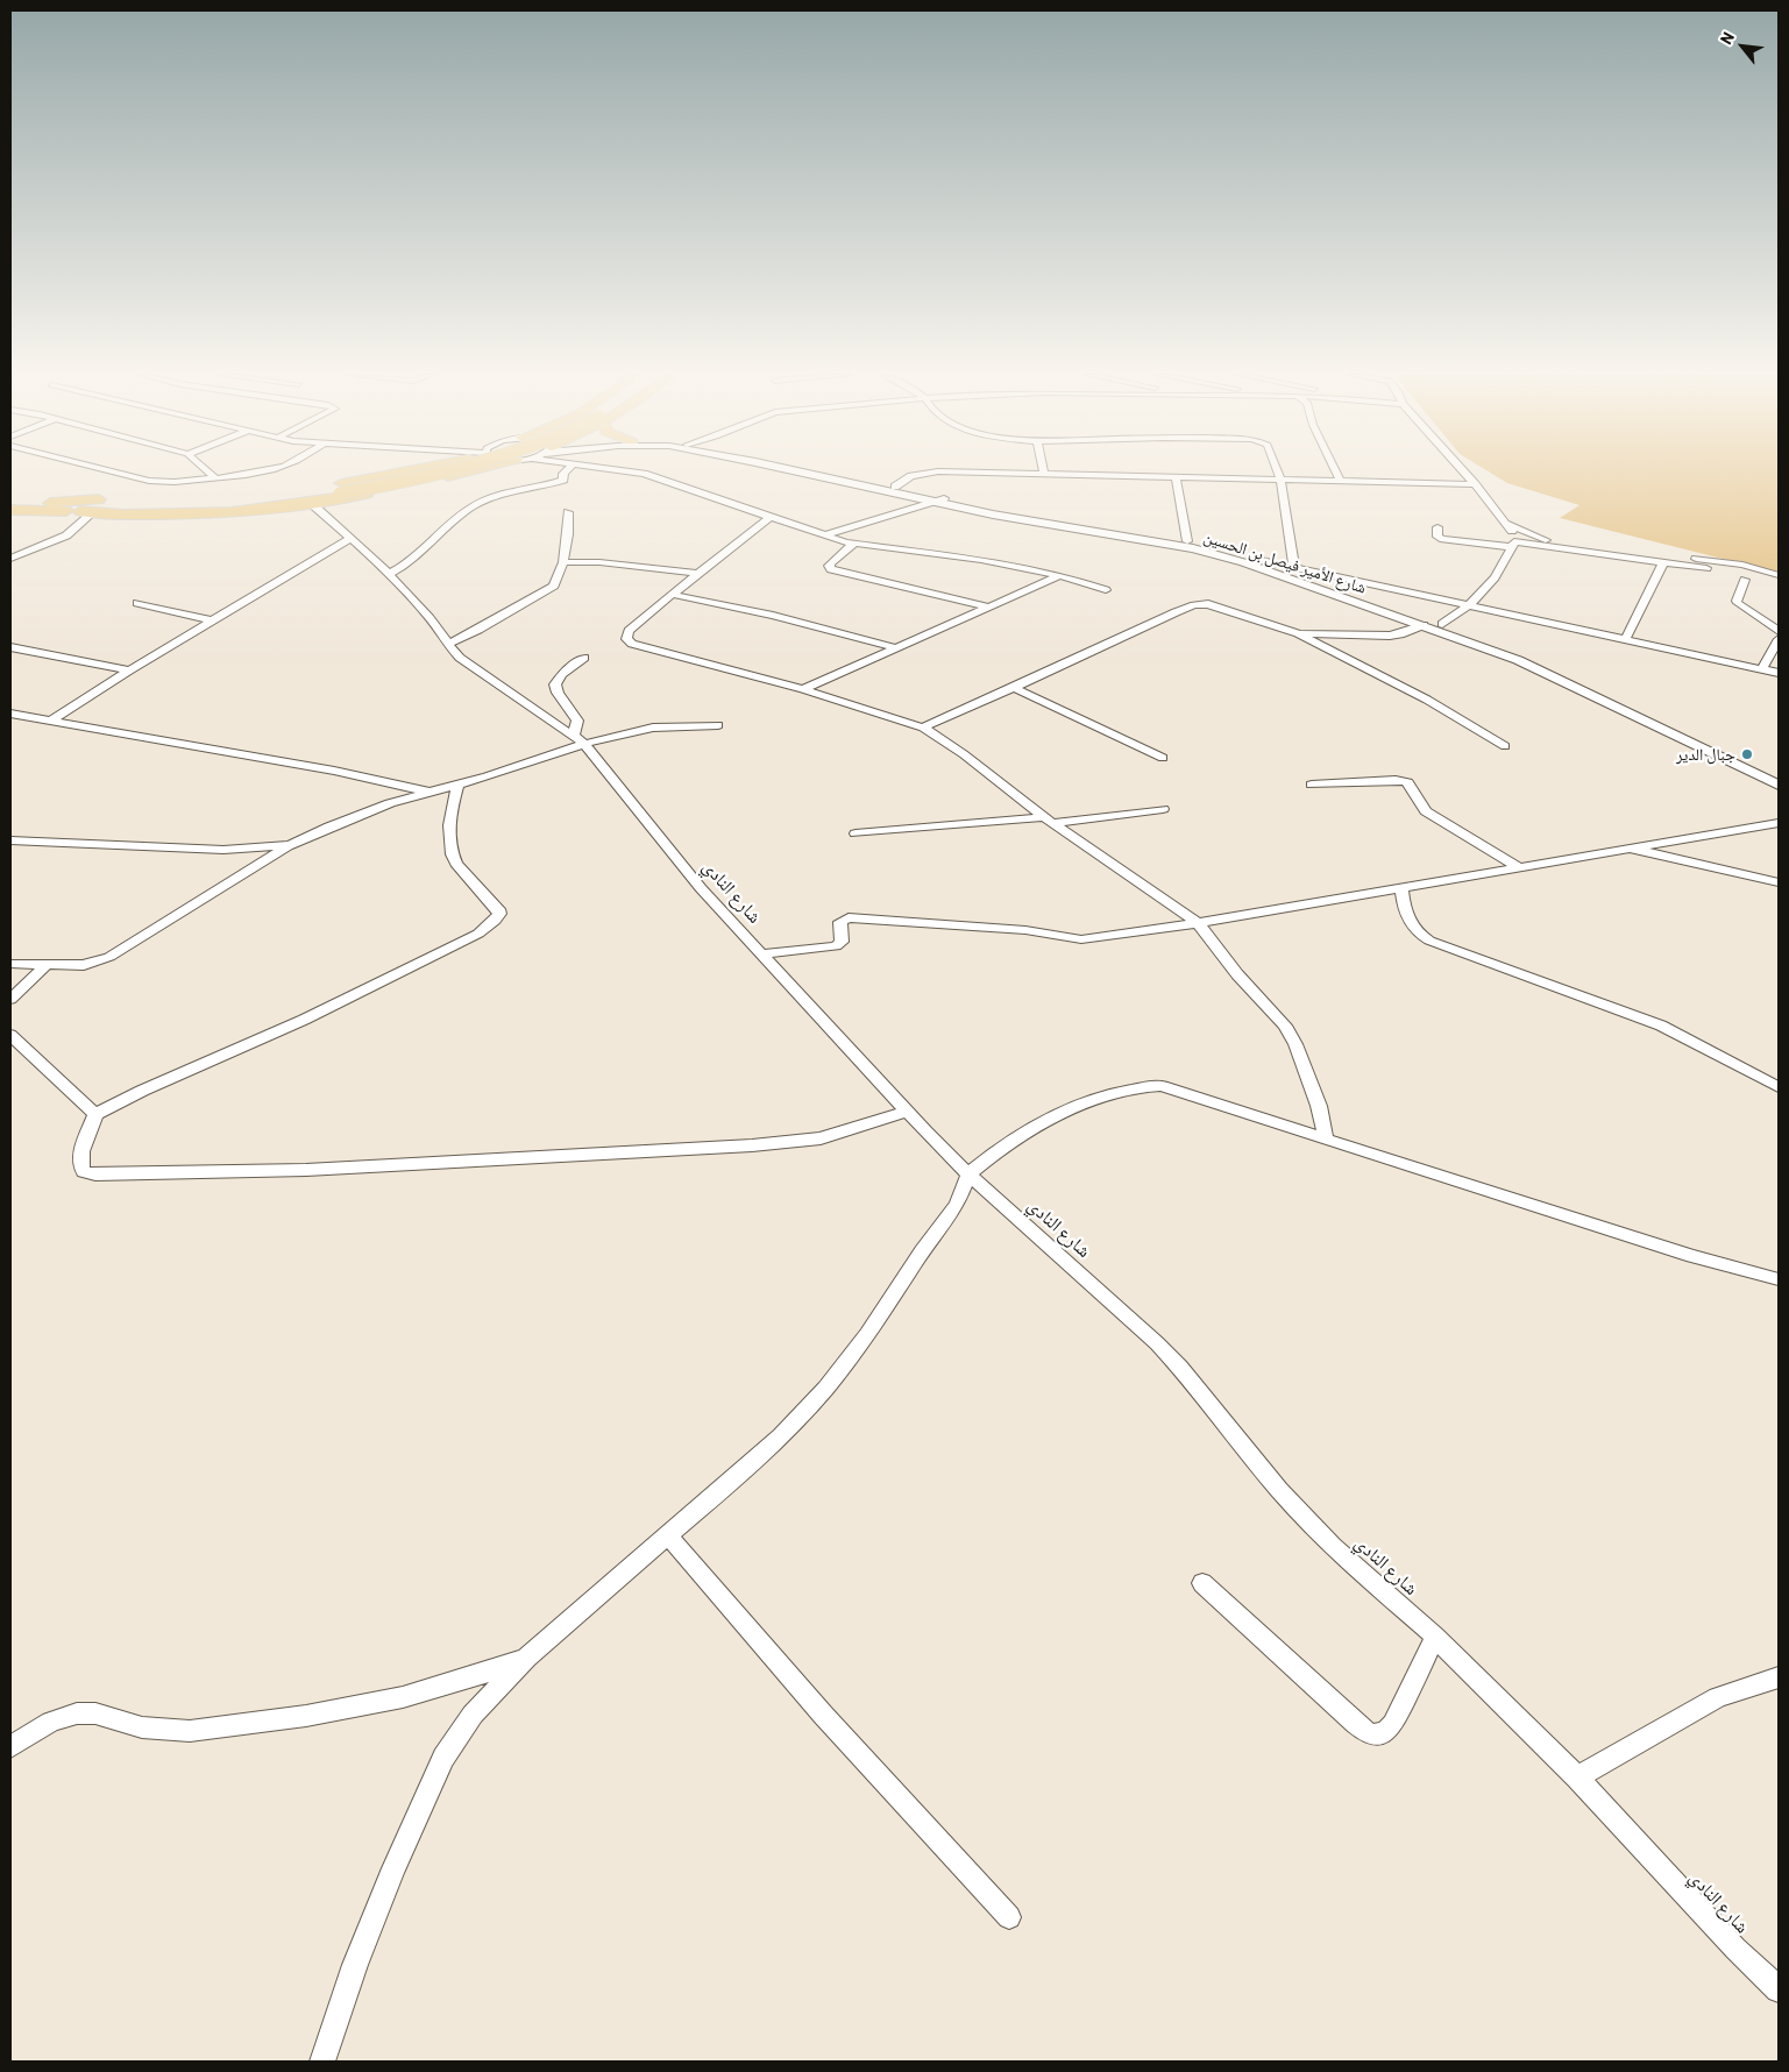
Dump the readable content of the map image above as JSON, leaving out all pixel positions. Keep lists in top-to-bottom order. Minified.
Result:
{"streets":{"street":["شارع الأمير فيصل بن الحسين","شارع النادي"]},"places":["جبال الدير"],"north":"top left"}
